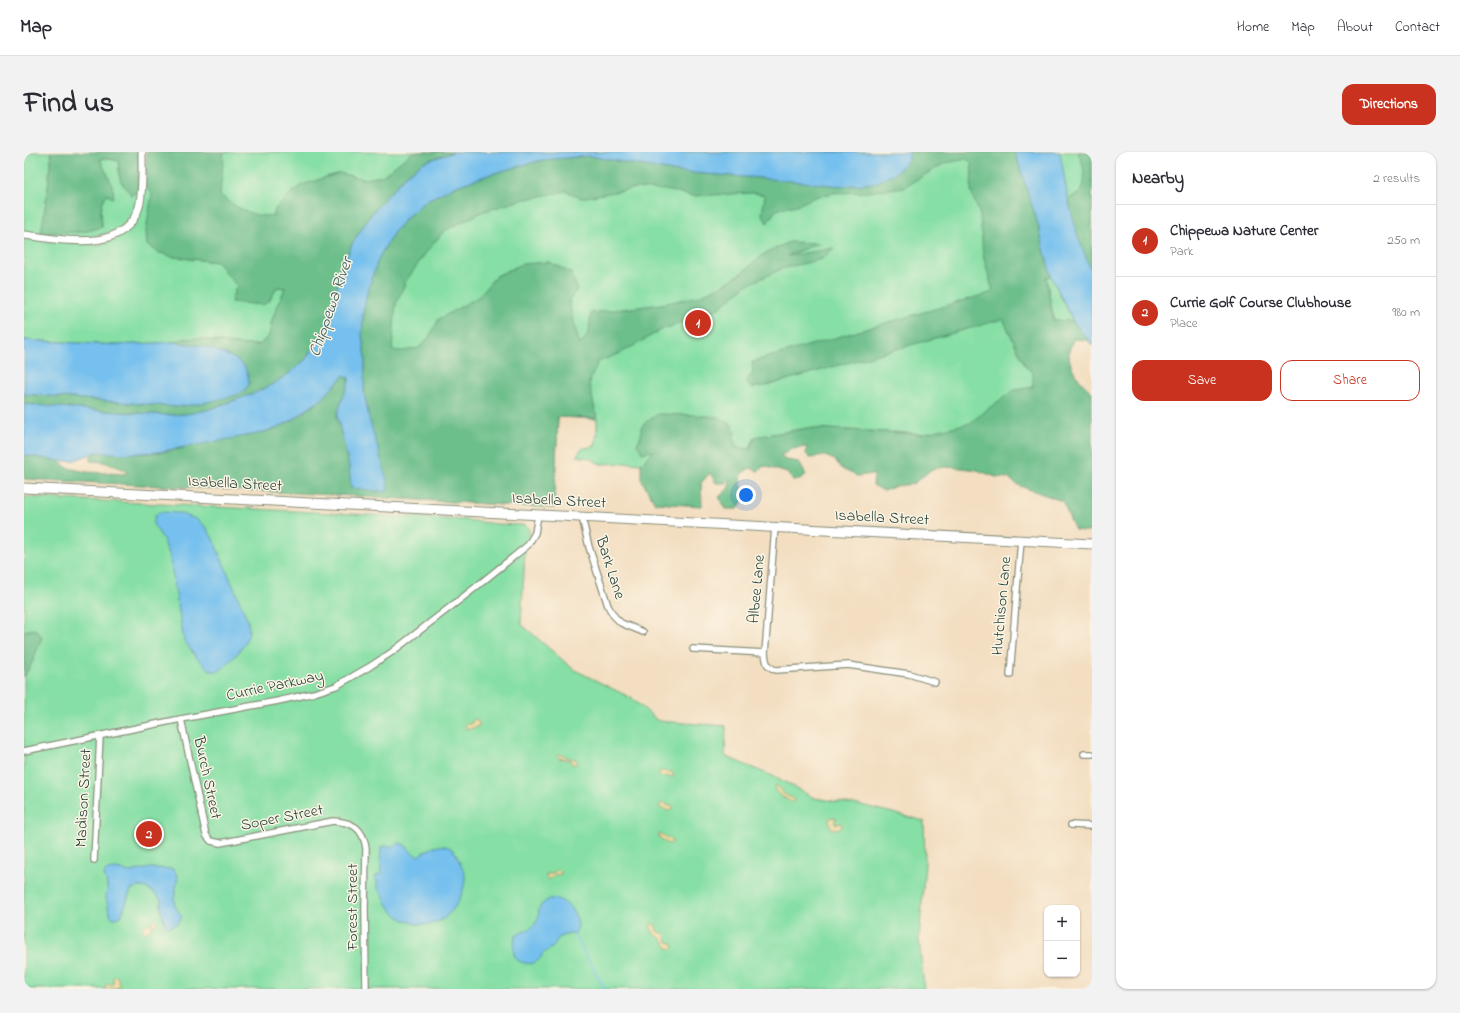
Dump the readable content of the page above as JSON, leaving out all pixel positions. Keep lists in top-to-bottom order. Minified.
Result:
{"streets":{"highway":["Isabella Street"],"street":["Bark Lane","Albee Lane","Hutchison Lane","Currie Parkway","Burch Street","Madison Street","Soper Street","Forest Street"]},"crossings":[["Isabella Street","Bark Lane"],["Isabella Street","Albee Lane"],["Isabella Street","Hutchison Lane"],["Isabella Street","Currie Parkway"],["Currie Parkway","Burch Street"],["Currie Parkway","Madison Street"],["Burch Street","Soper Street"],["Soper Street","Forest Street"]],"water":["Chippewa River"],"page":{"header":"Map","nav":["Home","Map","About","Contact"],"title":"Find us","buttons":["Directions",["Save","Share"]],"heading":["Nearby","2 results"],"list":[{"mark":"1","name":"Chippewa Nature Center","note":"Park","value":"250 m"},{"mark":"2","name":"Currie Golf Course Clubhouse","note":"Place","value":"980 m"}],"pins":["1","2"],"map_buttons":["+","−"]}}
